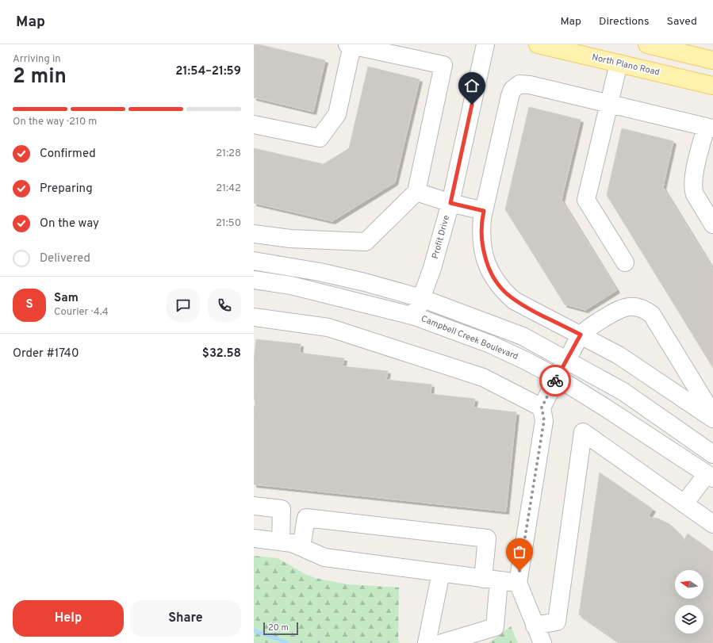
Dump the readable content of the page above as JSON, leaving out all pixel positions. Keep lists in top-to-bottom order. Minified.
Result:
{"streets":{"main road":["North Plano Road"],"street":["Profit Drive","Campbell Creek Boulevard"]},"crossings":[["Profit Drive","Campbell Creek Boulevard"]],"scale_bar":"20 m","north":"left","page":{"header":"Map","nav":["Map","Directions","Saved"],"heading":["2 min","Arriving in","21:54–21:59"],"panel":["Sam","Courier · 4.4","Order #1740","$32.58"],"bar":"On the way · 210 m","list":[["Confirmed","21:28"],["Preparing","21:42"],["On the way","21:50"],"Delivered"],"round":"S","buttons":["Help","Share"],"scale":"20 m"}}
